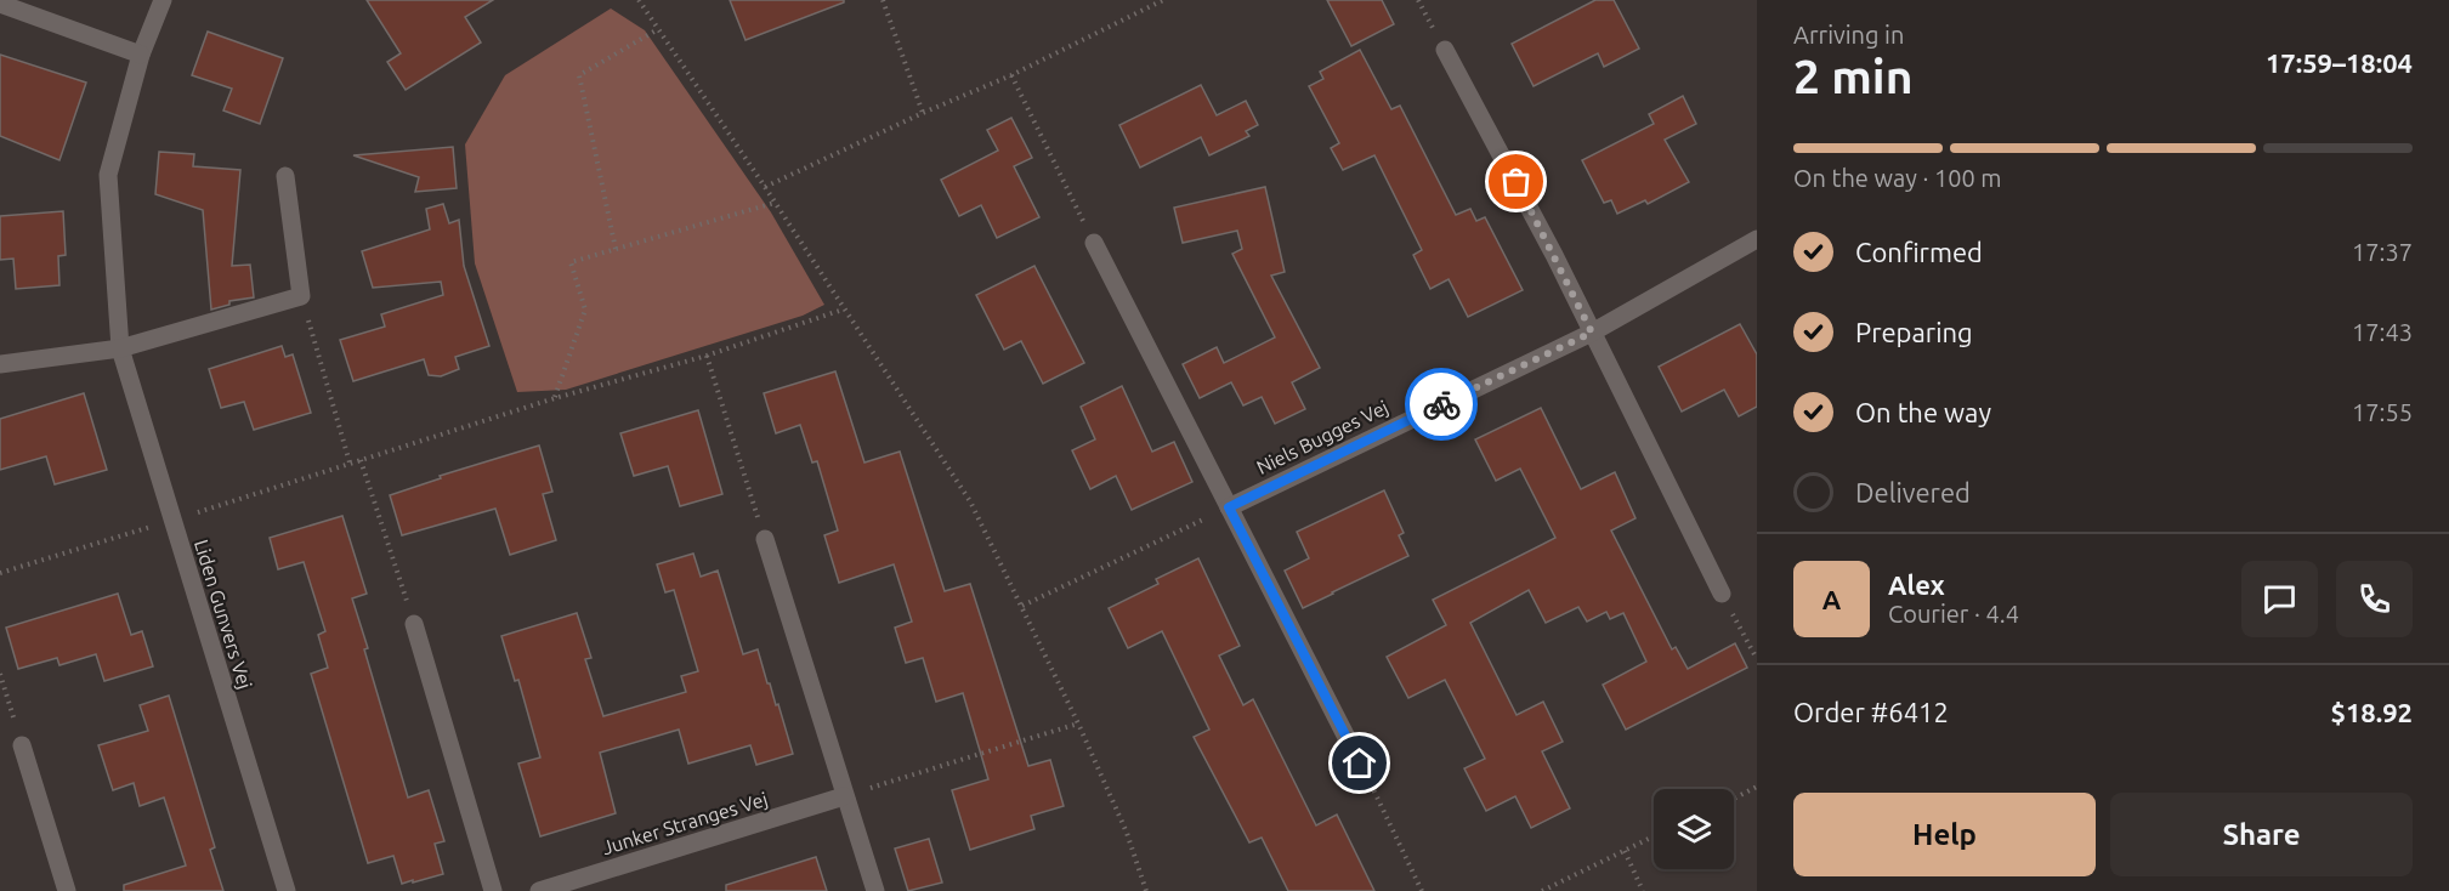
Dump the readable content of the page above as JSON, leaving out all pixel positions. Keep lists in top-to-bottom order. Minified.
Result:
{"streets":{"street":["Niels Bugges Vej","Liden Gunvers Vej","Junker Stranges Vej"]},"page":{"heading":["2 min","Arriving in","17:59–18:04"],"panel":["Alex","Courier · 4.4","Order #6412","$18.92"],"bar":"On the way · 100 m","list":[["Confirmed","17:37"],["Preparing","17:43"],["On the way","17:55"],"Delivered"],"round":"A","buttons":["Help","Share"]}}
